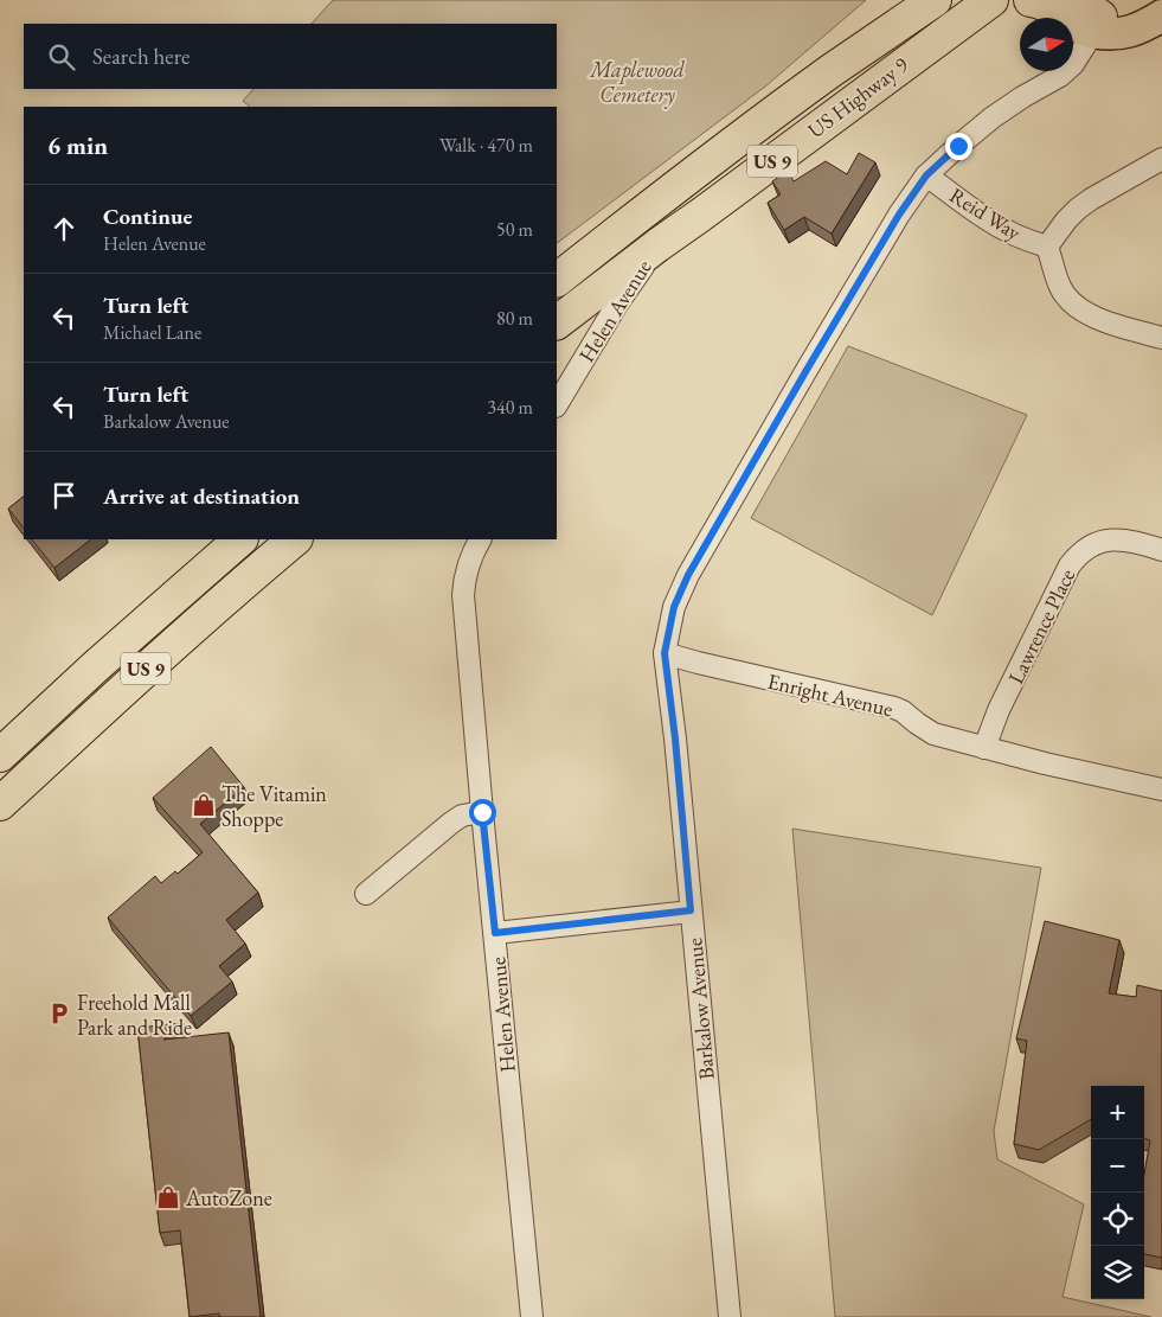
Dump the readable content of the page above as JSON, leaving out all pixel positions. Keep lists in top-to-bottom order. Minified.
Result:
{"streets":{"highway":["US Highway 9","US 9"],"street":["Reid Way","Helen Avenue","Lawrence Place","Enright Avenue","Barkalow Avenue"]},"crossings":[["US Highway 9","Helen Avenue"],["Reid Way","Barkalow Avenue"],["Lawrence Place","Enright Avenue"],["Enright Avenue","Barkalow Avenue"]],"parks":["Maplewood Cemetery"],"places":{"shop":["The Vitamin Shoppe","AutoZone"],"parking":["Freehold Mall Park and Ride"]},"north":"right","page":{"search":"Search here","heading":["6 min","Walk · 470 m"],"list":[["Continue","Helen Avenue","50 m"],["Turn left","Michael Lane","80 m"],["Turn left","Barkalow Avenue","340 m"],"Arrive at destination"],"map_buttons":["+","−"]}}
